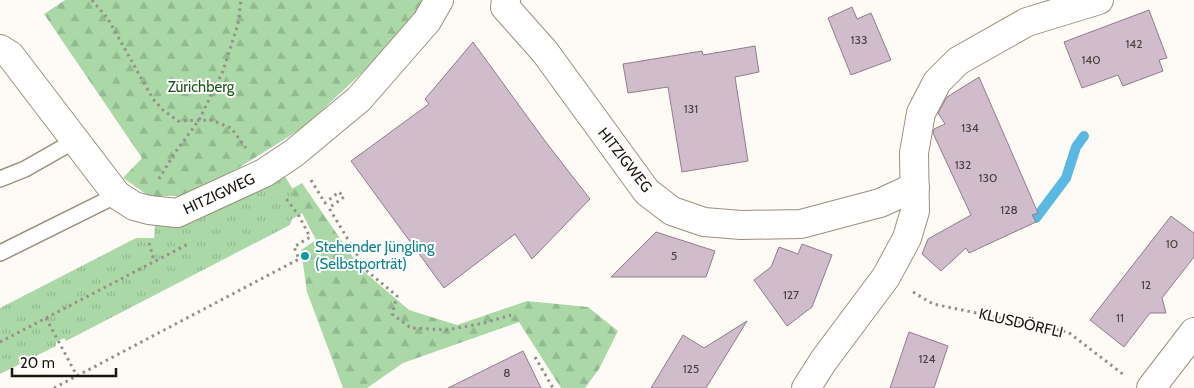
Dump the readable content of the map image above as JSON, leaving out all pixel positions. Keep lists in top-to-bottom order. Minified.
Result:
{"streets":{"street":["HITZIGWEG"],"path":["KLUSDÖRFLI"]},"parks":["Zürichberg"],"places":["Stehender Jüngling (Selbstporträt)"],"house_numbers":["133","142","140","131","134","132","130","128","10","5","12","127","11","124","125","8"],"scale_bar":"20 m"}
